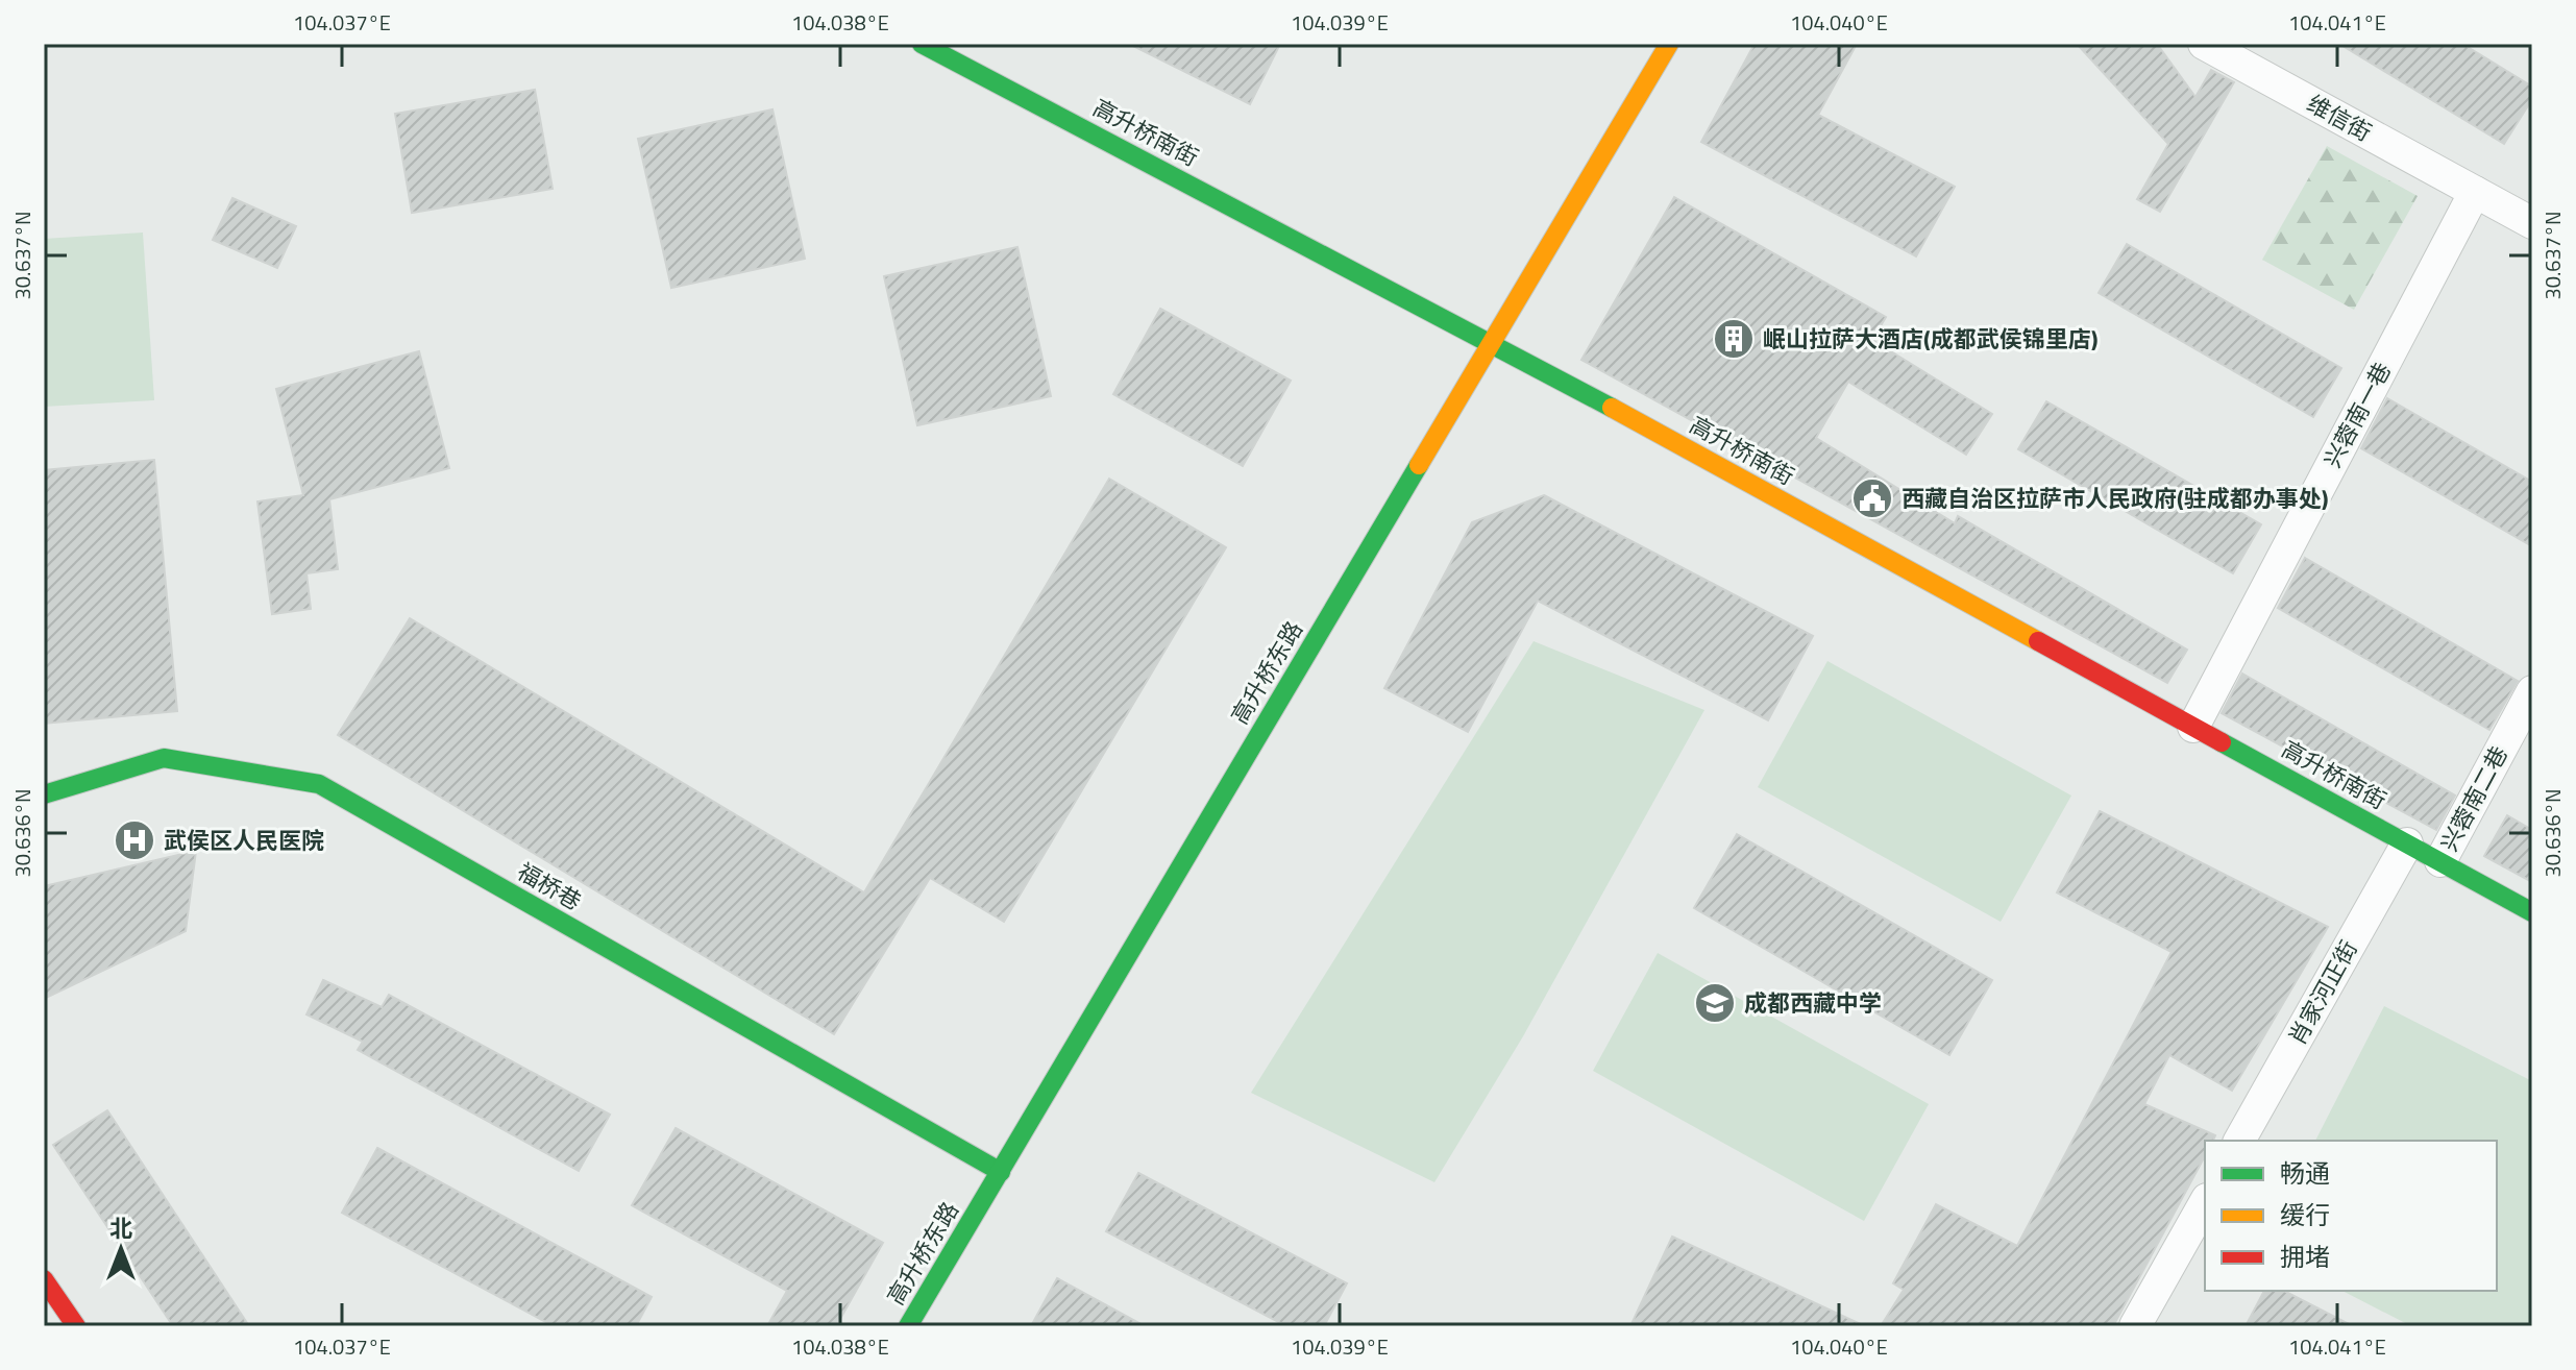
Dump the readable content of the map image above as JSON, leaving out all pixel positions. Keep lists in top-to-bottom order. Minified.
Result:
{"streets":{"street":["维信街","高升桥南街","兴蓉南一巷","高升桥东路","兴蓉南二巷","福桥巷","肖家河正街"]},"crossings":[["维信街","兴蓉南一巷"],["高升桥南街","兴蓉南一巷"],["高升桥南街","高升桥东路"],["高升桥南街","兴蓉南二巷"],["高升桥南街","肖家河正街"],["高升桥东路","福桥巷"]],"places":{"building":["岷山拉萨大酒店(成都武侯锦里店)"],"public building":["西藏自治区拉萨市人民政府(驻成都办事处)"],"hospital":["武侯区人民医院"],"school or university":["成都西藏中学"]},"legend":["畅通","缓行","拥堵"],"north":"top","coordinates":["104.037°E","104.038°E","104.039°E","104.040°E","104.041°E","30.637°N","30.636°N"]}
